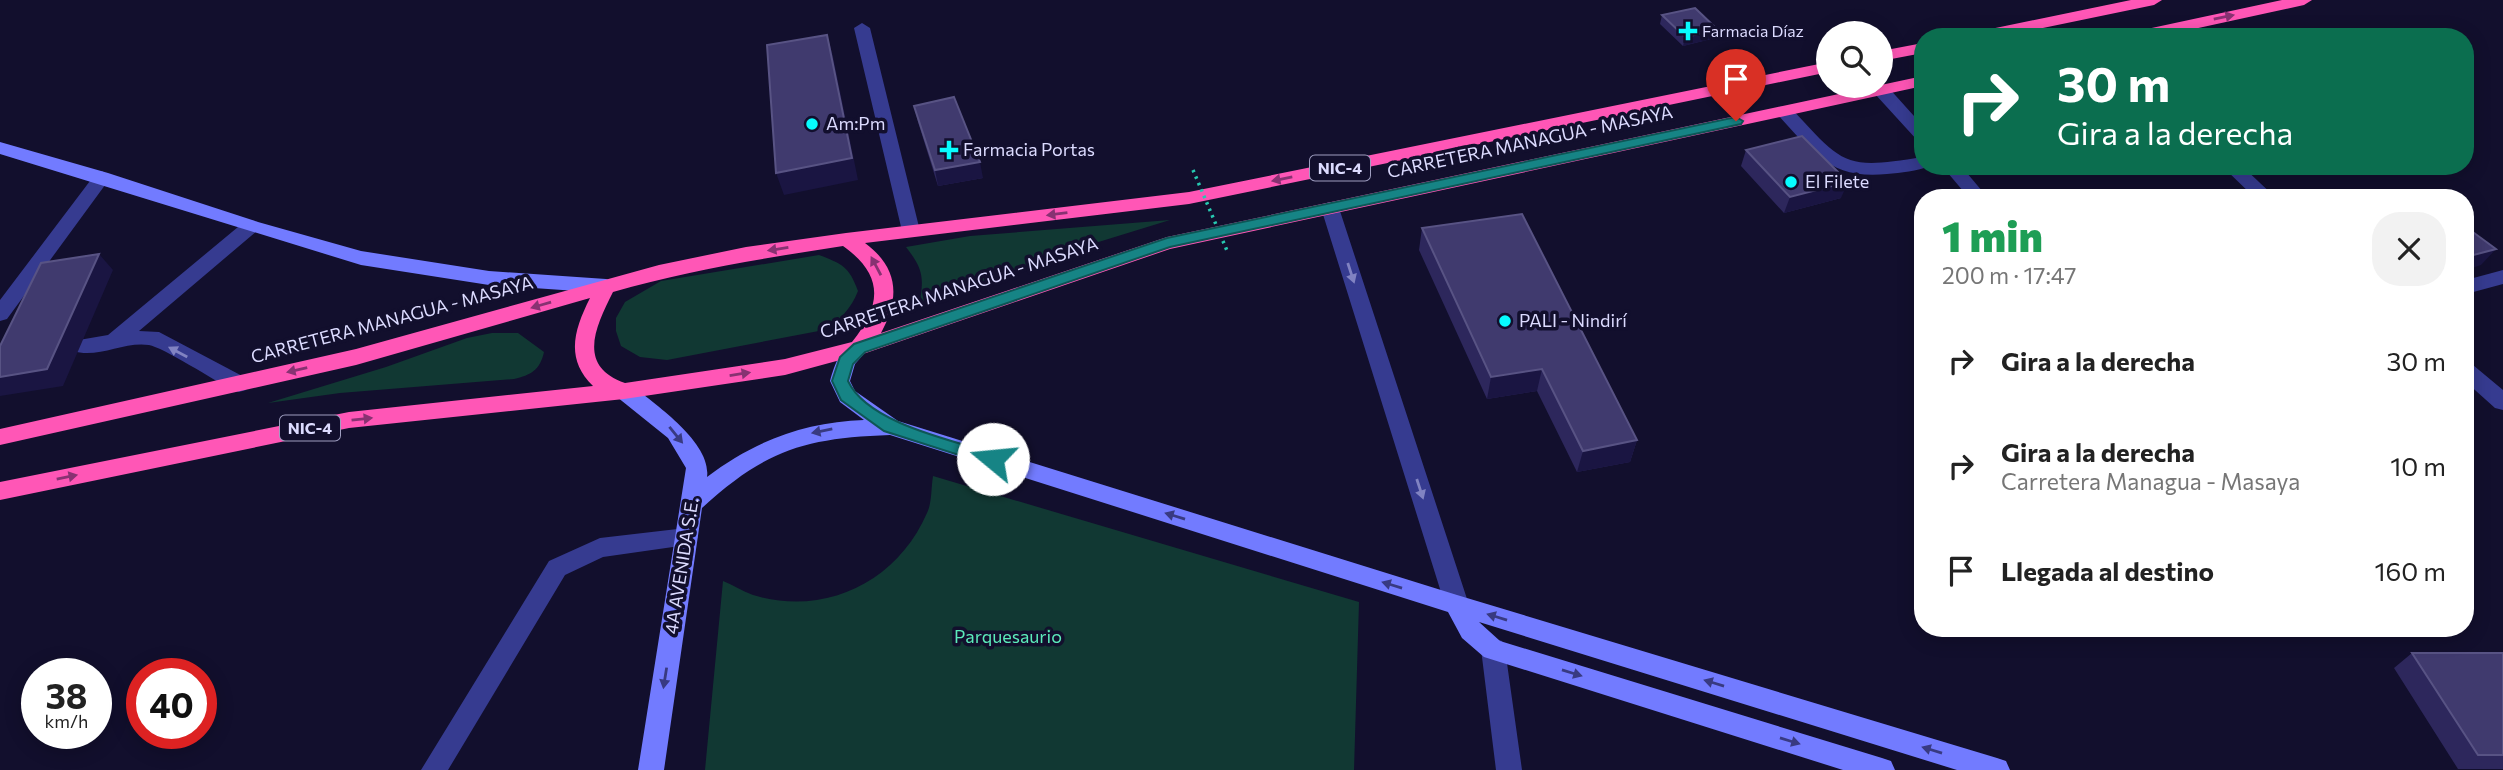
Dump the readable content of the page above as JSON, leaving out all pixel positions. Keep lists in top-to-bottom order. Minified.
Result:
{"streets":{"highway":["CARRETERA MANAGUA - MASAYA","NIC-4"],"street":["4A AVENIDA S.E."]},"crossings":[["CARRETERA MANAGUA - MASAYA","4A AVENIDA S.E."]],"one_way":["4A AVENIDA S.E."],"parks":["Parquesaurio"],"places":{"health":["Farmacia Díaz","Farmacia Portas"],"other":["Am:Pm","El Filete","PALI - Nindirí"]},"page":{"turn":["30 m","Gira a la derecha"],"heading":["1 min","200 m · 17:47"],"list":[{"name":"Gira a la derecha","value":"30 m"},{"name":"Gira a la derecha","note":"Carretera Managua - Masaya","value":"10 m"},{"name":"Llegada al destino","value":"160 m"}],"speed":"38 km/h","limit":"40"}}
